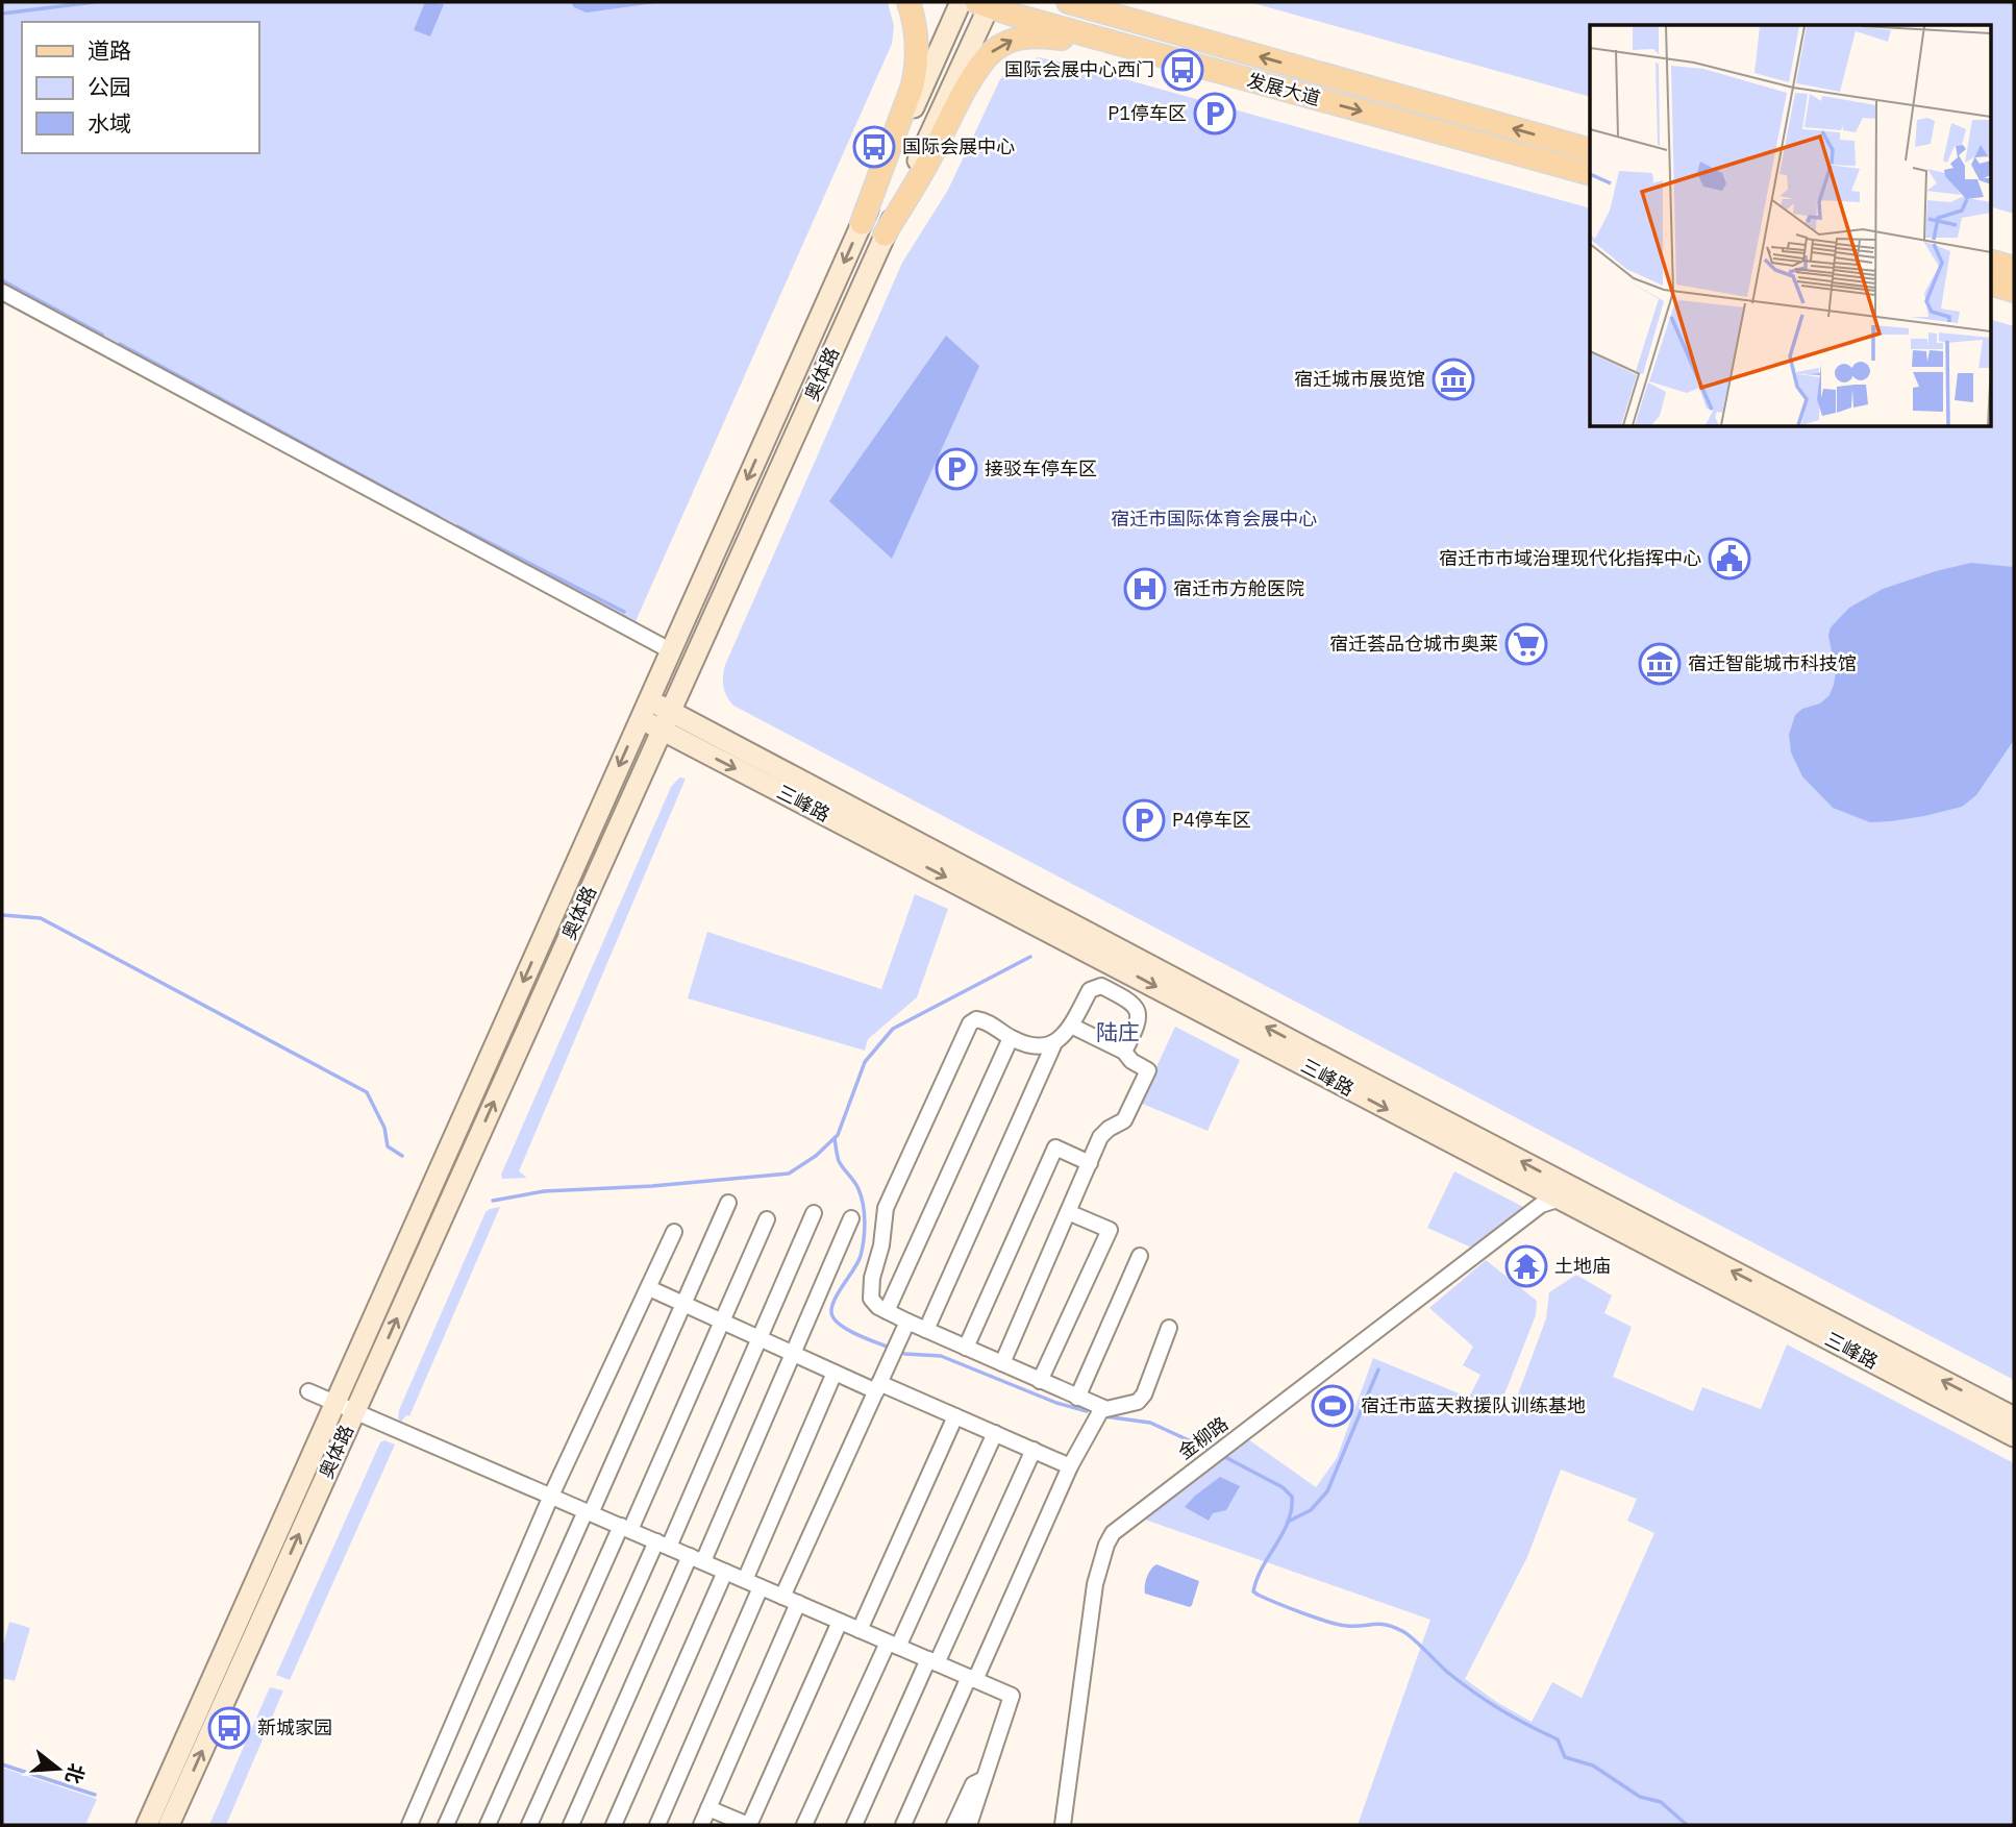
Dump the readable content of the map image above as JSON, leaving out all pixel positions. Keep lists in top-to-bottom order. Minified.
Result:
{"streets":{"main road":["发展大道","奥体路","三峰路"],"street":["金柳路"]},"crossings":[["发展大道","奥体路"],["奥体路","三峰路"],["三峰路","金柳路"]],"districts":["陆庄"],"parks":["宿迁市国际体育会展中心"],"places":{"bus stop":["国际会展中心西门","国际会展中心","新城家园"],"parking":["P1停车区","接驳车停车区","P4停车区"],"museum":["宿迁城市展览馆","宿迁智能城市科技馆"],"public building":["宿迁市市域治理现代化指挥中心"],"hospital":["宿迁市方舱医院"],"supermarket":["宿迁荟品仓城市奥莱"],"temple":["土地庙"],"sports":["宿迁市蓝天救援队训练基地"]},"legend":["道路","公园","水域"],"north":"right"}
